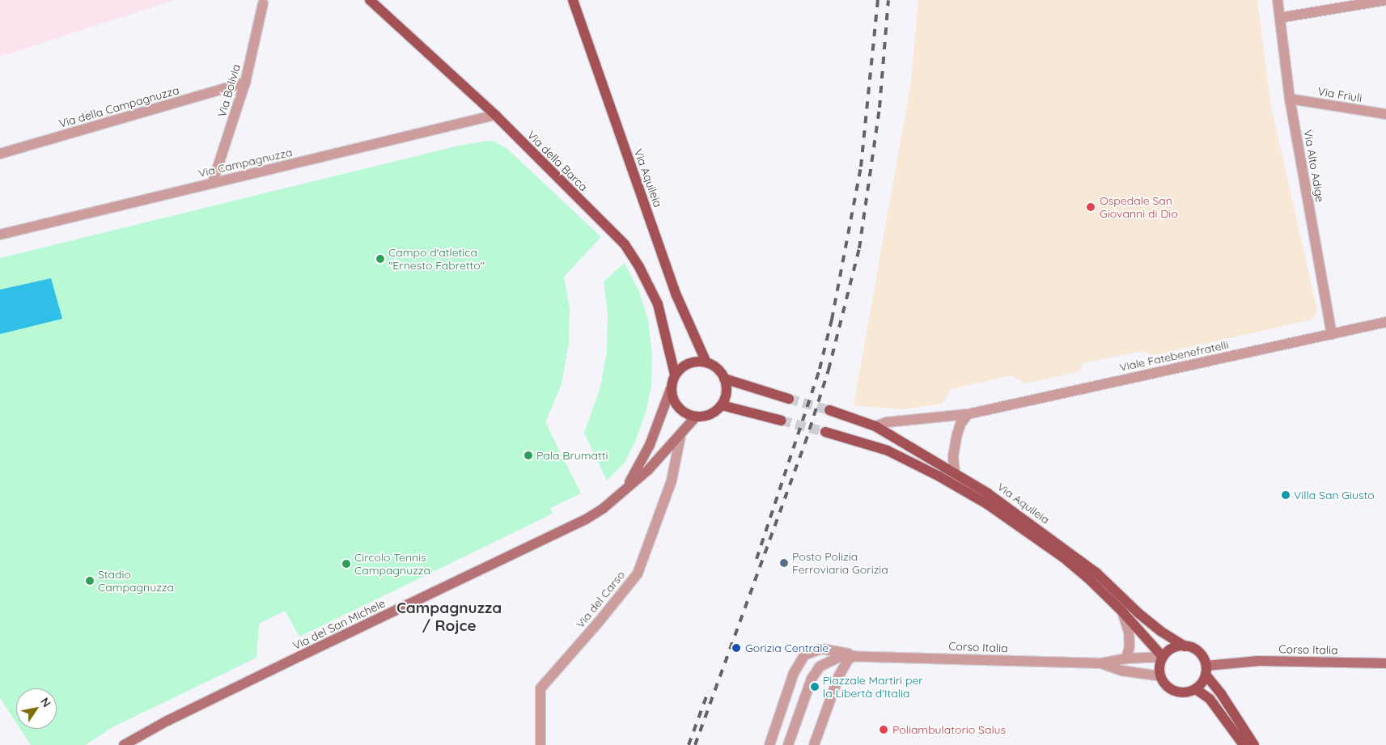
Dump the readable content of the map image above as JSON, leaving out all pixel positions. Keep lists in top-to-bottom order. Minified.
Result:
{"streets":{"main road":["Via della Barca","Via Aquileia","Via del San Michele","Corso Italia"],"street":["Via Bolivia","Via Friuli","Via della Campagnuzza","Via Campagnuzza","Via Alto Adige","Viale Fatebenefratelli","Via del Carso"]},"crossings":[["Via Bolivia","Via della Campagnuzza"],["Via Bolivia","Via Campagnuzza"],["Via Friuli","Via Alto Adige"],["Via della Barca","Via Campagnuzza"],["Via della Barca","Via Aquileia"],["Via della Barca","Via del San Michele"],["Via Alto Adige","Viale Fatebenefratelli"],["Via Aquileia","Viale Fatebenefratelli"],["Via Aquileia","Via del San Michele"],["Via Aquileia","Corso Italia"],["Via del Carso","Via del San Michele"]],"districts":["Campagnuzza / Rojce"],"places":["Ospedale San Giovanni di Dio","Campo d'atletica \"Ernesto Fabretto\"","Pala Brumatti","Villa San Giusto","Posto Polizia Ferroviaria Gorizia","Circolo Tennis Campagnuzza","Stadio Campagnuzza","Gorizia Centrale","Piazzale Martiri per la Libertà d'Italia","Poliambulatorio Salus"],"north":"top right"}
